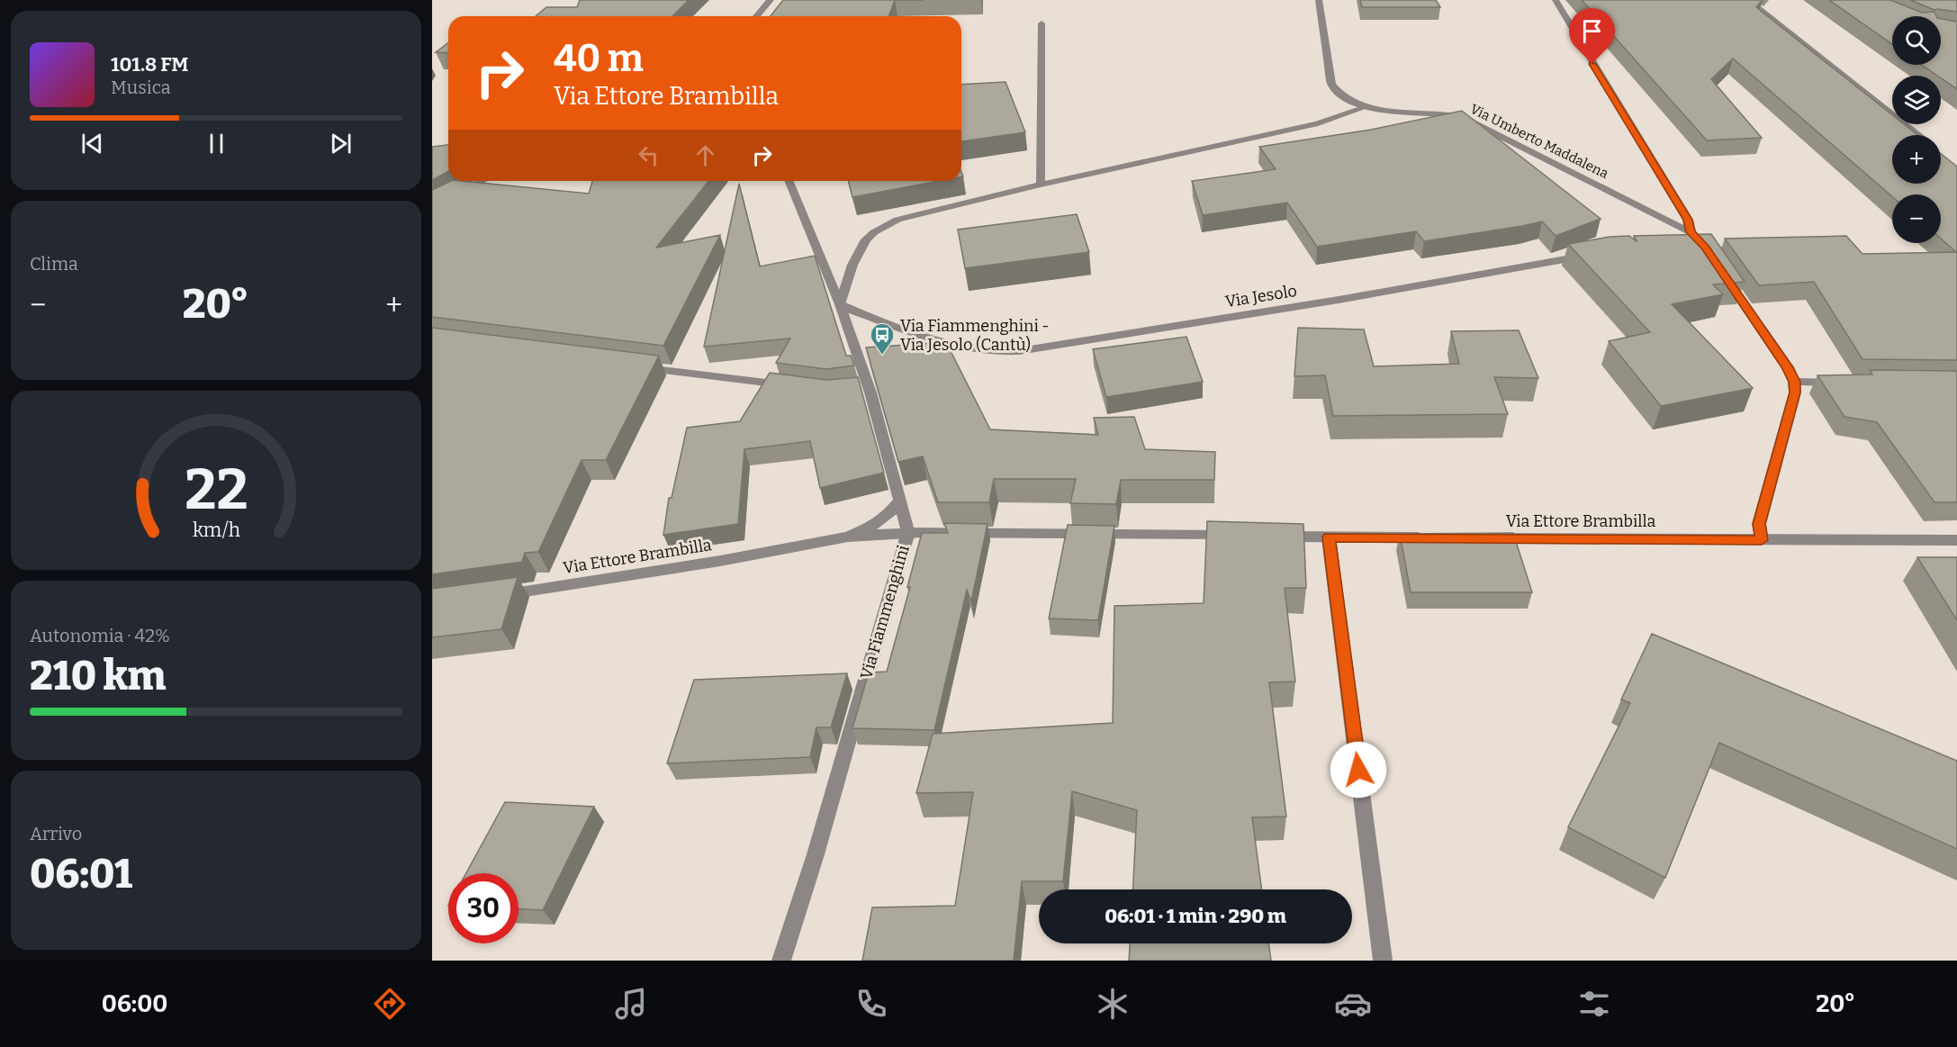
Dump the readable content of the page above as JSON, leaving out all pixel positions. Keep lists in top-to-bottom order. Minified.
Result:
{"streets":{"street":["Via Umberto Maddalena","Via Jesolo","Via Ettore Brambilla","Via Fiammenghini"]},"crossings":[["Via Umberto Maddalena","Via Jesolo"],["Via Umberto Maddalena","Via Fiammenghini"],["Via Jesolo","Via Fiammenghini"],["Via Ettore Brambilla","Via Fiammenghini"]],"places":{"bus stop":["Via Fiammenghini - Via Jesolo (Cantù)"]},"page":{"map_buttons":["+","−"],"turn":["40 m","Via Ettore Brambilla"],"song":["101.8 FM","Musica"],"tile":["Clima",["Autonomia · 42%","210 km"],["Arrivo","06:01"]],"heat":["−","20°","+"],"limit":"30","trip":"06:01 · 1 min · 290 m","tabs":["06:00","20°"],"gauge":["22","km/h"]}}
